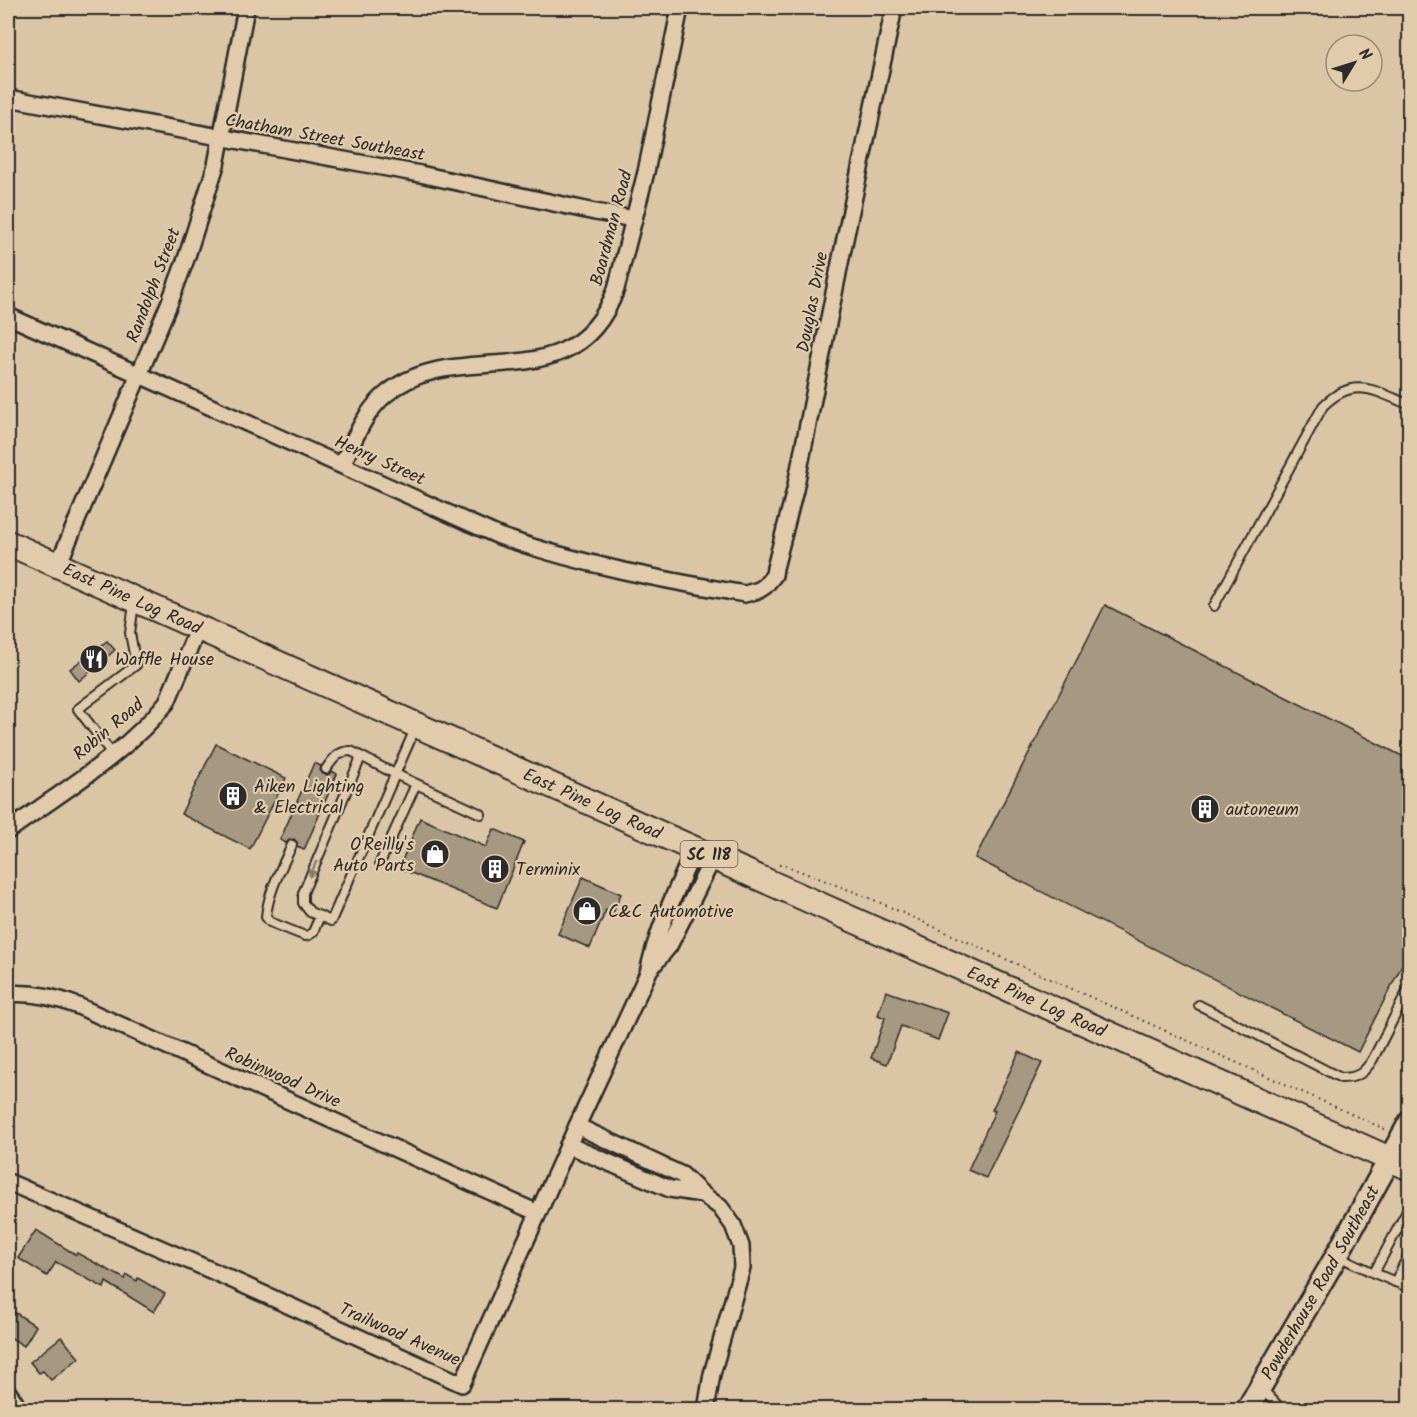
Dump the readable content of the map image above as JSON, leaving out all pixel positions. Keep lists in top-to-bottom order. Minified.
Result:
{"streets":{"main road":["East Pine Log Road","SC 118"],"street":["Chatham Street Southeast","Boardman Road","Randolph Street","Douglas Drive","Henry Street","Robin Road","Robinwood Drive","Powderhouse Road Southeast","Trailwood Avenue"]},"crossings":[["Chatham Street Southeast","Boardman Road"],["Chatham Street Southeast","Randolph Street"],["Boardman Road","Henry Street"],["Randolph Street","Henry Street"],["Randolph Street","East Pine Log Road"],["Douglas Drive","Henry Street"],["East Pine Log Road","Robin Road"],["East Pine Log Road","Powderhouse Road Southeast"],["East Pine Log Road","Trailwood Avenue"],["Robinwood Drive","Trailwood Avenue"]],"places":{"restaurant":["Waffle House"],"building":["Aiken Lighting & Electrical","autoneum","Terminix"],"shop":["O'Reilly's Auto Parts","C&C Automotive"]},"north":"top right"}
